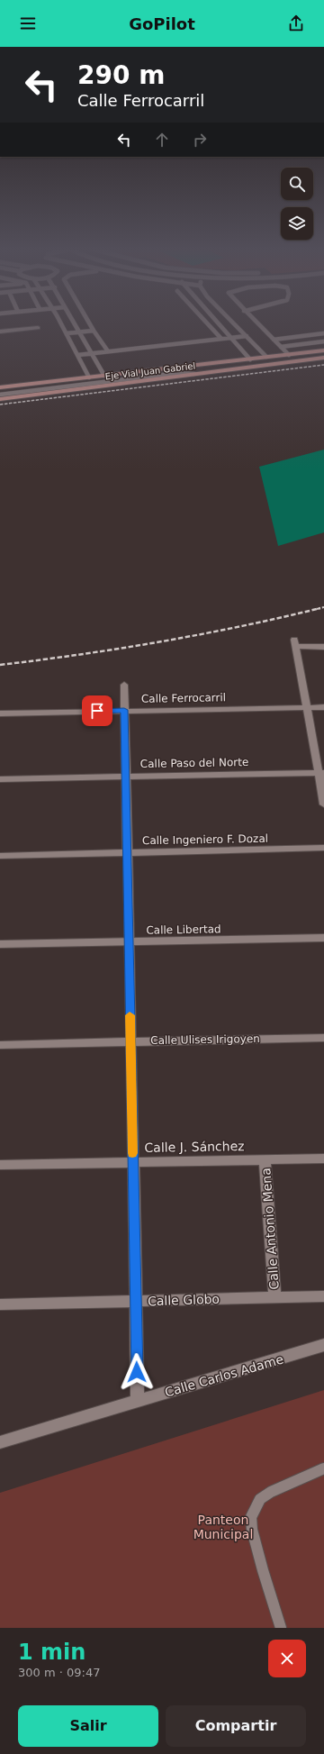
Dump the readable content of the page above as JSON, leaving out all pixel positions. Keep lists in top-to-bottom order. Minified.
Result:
{"streets":{"main road":["Eje Vial Juan Gabriel"],"street":["Calle Ferrocarril","Calle Paso del Norte","Calle Ingeniero F. Dozal","Calle Libertad","Calle Ulises Irigoyen","Calle J. Sánchez","Calle Antonio Mena","Calle Globo","Calle Carlos Adame"]},"crossings":[["Calle J. Sánchez","Calle Antonio Mena"],["Calle Antonio Mena","Calle Globo"]],"parks":["Panteon Municipal"],"page":{"header":"GoPilot","turn":["290 m","Calle Ferrocarril"],"heading":["1 min","300 m · 09:47"],"buttons":["Salir","Compartir"]}}
